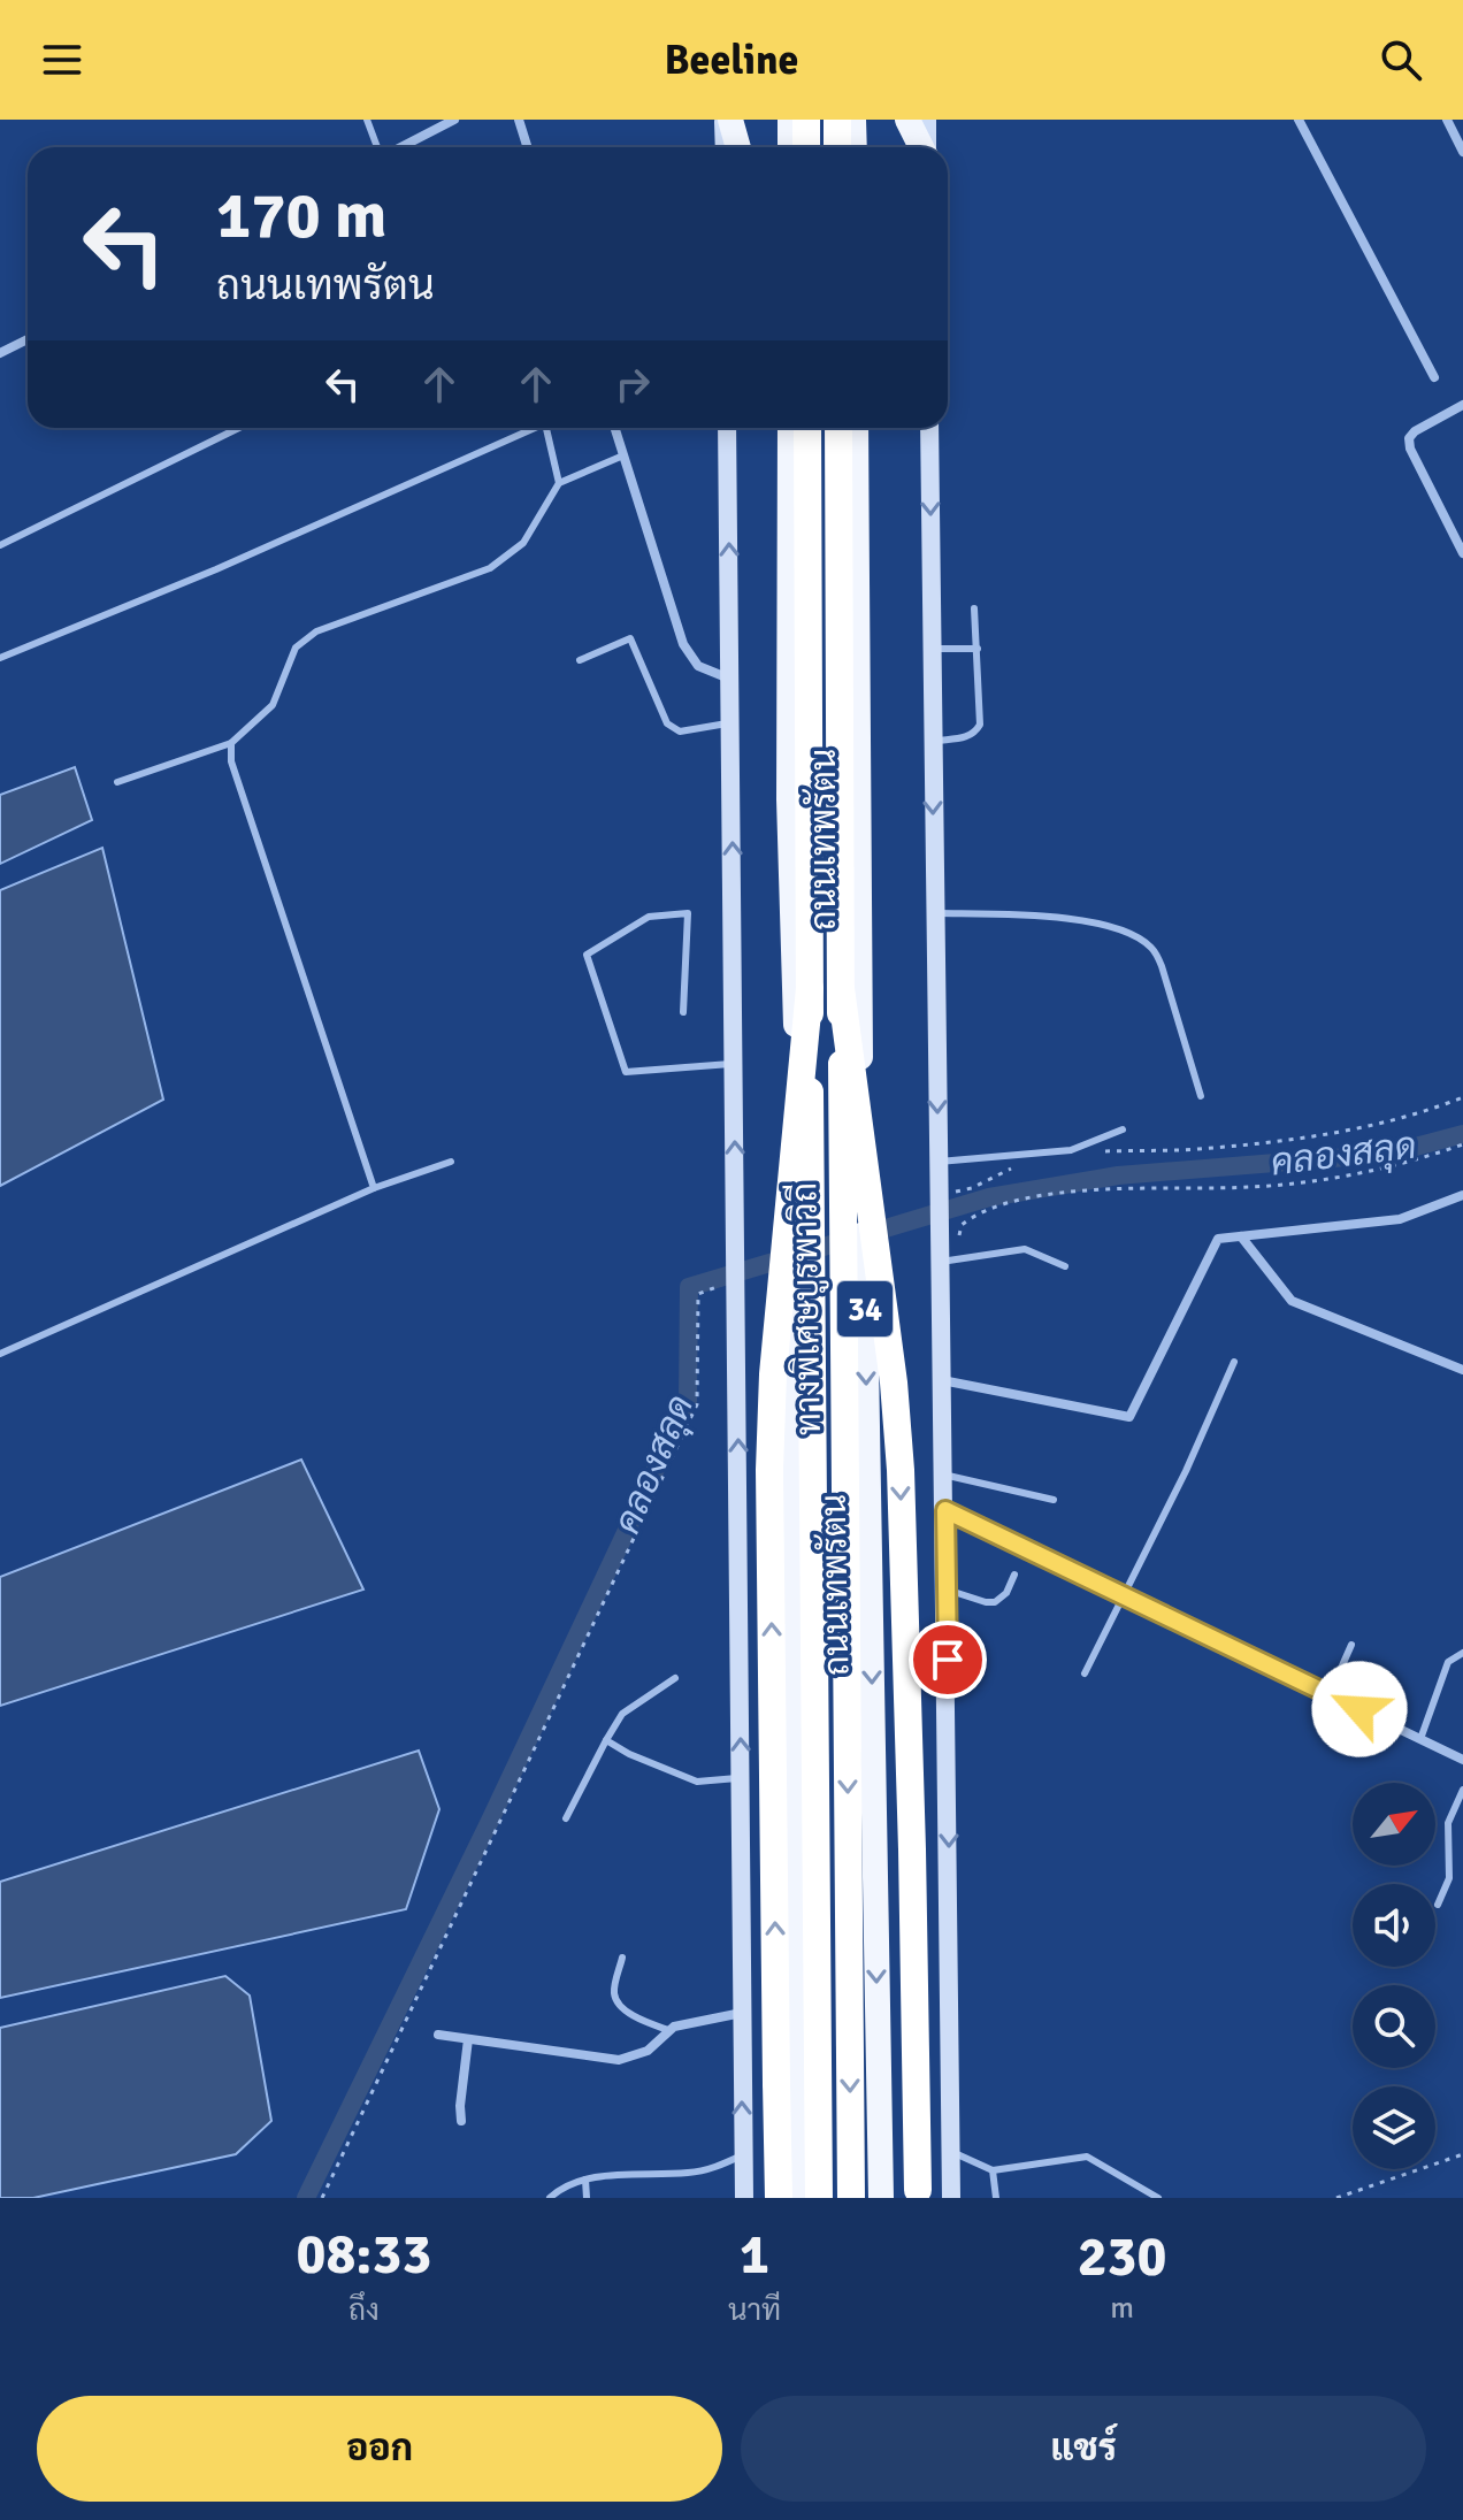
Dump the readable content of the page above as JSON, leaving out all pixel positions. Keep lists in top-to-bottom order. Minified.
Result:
{"streets":{"highway":["ถนนเทพรัตน","ทางพิเศษบูรพาวิถี","34"]},"water":["คลองสลุด"],"north":"top right","page":{"header":"Beeline","turn":["170 m","ถนนเทพรัตน"],"eta":["08:33","ถึง","1","นาที","230","m"],"buttons":["ออก","แชร์"]}}
